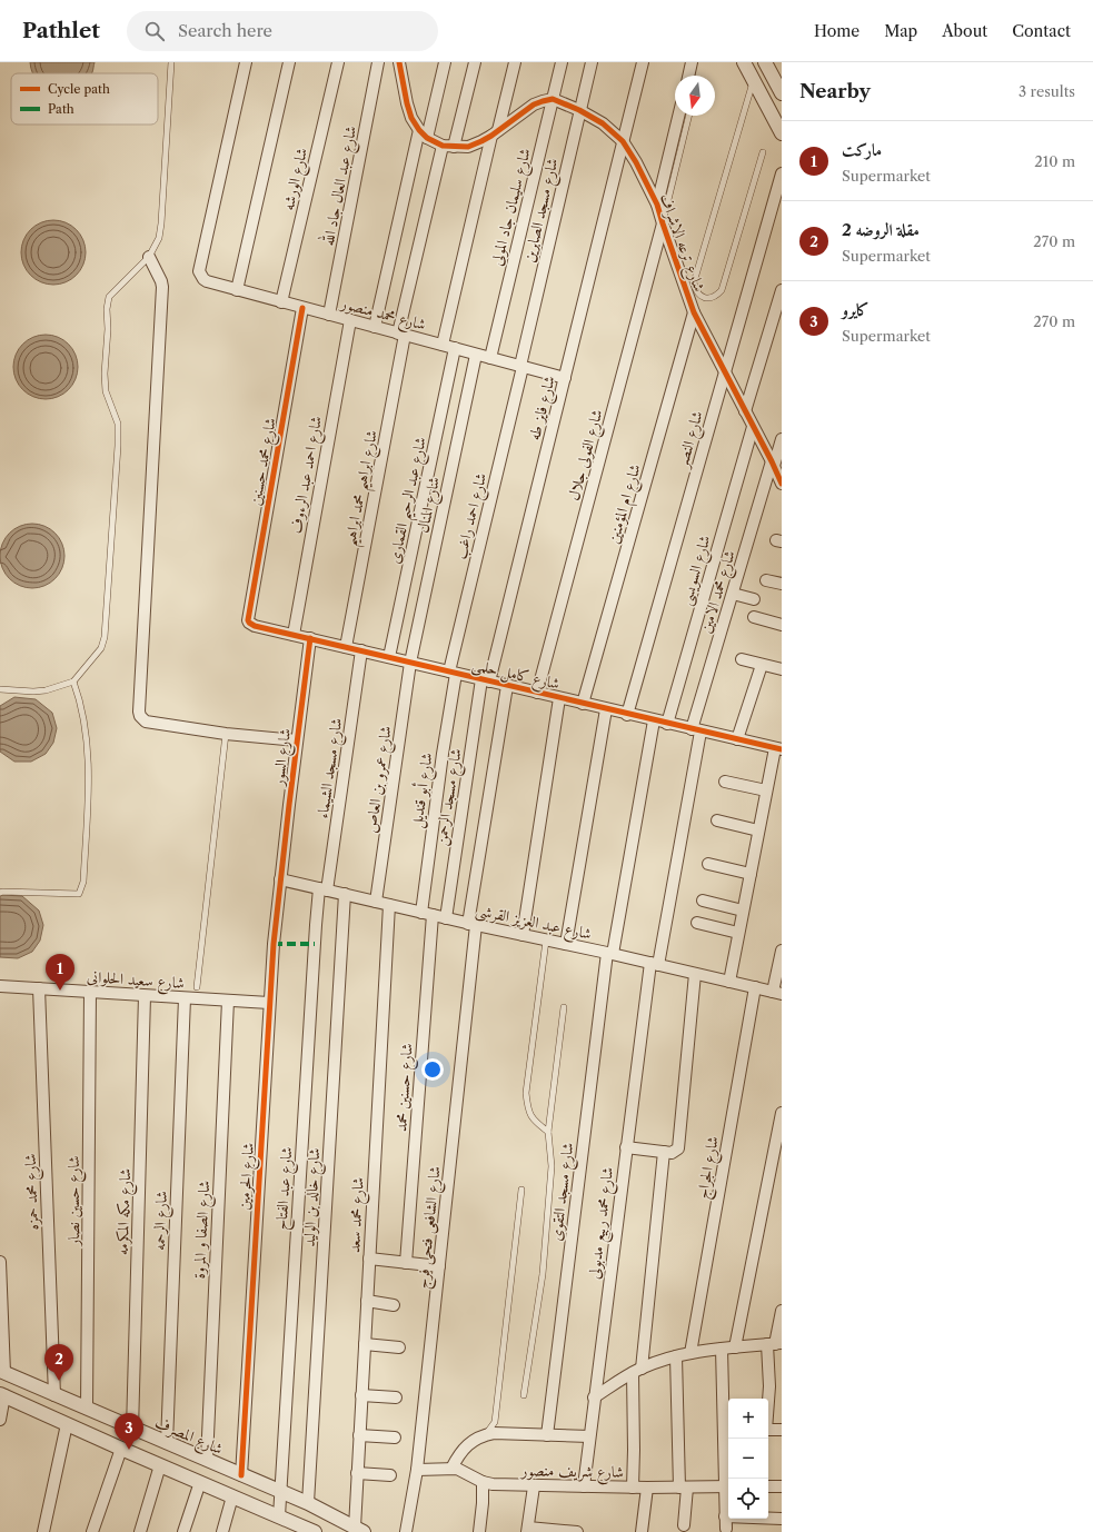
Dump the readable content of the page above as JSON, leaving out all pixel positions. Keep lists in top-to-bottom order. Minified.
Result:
{"streets":{"street":["شارع الورشه","شارع عبد العال جاد الله","شارع سليمان جاد المولى","شارع مسجد الصابرين","شارع ترعه الاشراف","شارع محمد منصور","شارع فايز طه","شارع النصر","شارع الفولى جلال","شارع محمد حسنين","شارع احمد عبد الرءوف","شارع ابراهيم محمد ابراهيم","شارع عبد الرحيم القمارى","شارع ام المؤمنين","شارع المنال","شارع احمد راغب","شارع السويسى","شارع محمد الامين","شارع كامل حلمى","شارع السور","شارع مسجد الشيماء","شارع عمرو بن العاص","شارع أبو قنديل","شارع مسجد الرحمن","شارع عبد العزيز القرشى","شارع سعيد الحلوانى","شارع حسنين محمد","شارع الجراج","شارع الحرمين","شارع عبد الفتاح","شارع محمد حمزه","شارع مسجد التقوى","شارع خالد بن الوليد","شارع حسين نصار","شارع مكه المكرمه","شارع محمد سعد","شارع الرحمه","شارع محمد ربيع مدبولى","شارع الشافعى فتحى فرج","شارع الصفا و المروة","شارع المصرف","شارع شريف منصور"]},"crossings":[["شارع الورشه","شارع محمد منصور"],["شارع عبد العال جاد الله","شارع محمد منصور"],["شارع سليمان جاد المولى","شارع ترعه الاشراف"],["شارع سليمان جاد المولى","شارع محمد منصور"],["شارع مسجد الصابرين","شارع ترعه الاشراف"],["شارع مسجد الصابرين","شارع محمد منصور"],["شارع مسجد الصابرين","شارع احمد راغب"],["شارع ترعه الاشراف","شارع فايز طه"],["شارع ترعه الاشراف","شارع النصر"],["شارع ترعه الاشراف","شارع الفولى جلال"],["شارع ترعه الاشراف","شارع ام المؤمنين"],["شارع ترعه الاشراف","شارع السويسى"],["شارع ترعه الاشراف","شارع محمد الامين"],["شارع محمد منصور","شارع فايز طه"],["شارع محمد منصور","شارع محمد حسنين"],["شارع محمد منصور","شارع احمد عبد الرءوف"],["شارع محمد منصور","شارع ابراهيم محمد ابراهيم"],["شارع محمد منصور","شارع عبد الرحيم القمارى"],["شارع محمد منصور","شارع المنال"],["شارع محمد منصور","شارع احمد راغب"],["شارع فايز طه","شارع كامل حلمى"],["شارع فايز طه","شارع مسجد الرحمن"],["شارع النصر","شارع كامل حلمى"],["شارع الفولى جلال","شارع كامل حلمى"],["شارع محمد حسنين","شارع كامل حلمى"],["شارع احمد عبد الرءوف","شارع كامل حلمى"],["شارع ابراهيم محمد ابراهيم","شارع كامل حلمى"],["شارع عبد الرحيم القمارى","شارع كامل حلمى"],["شارع ام المؤمنين","شارع كامل حلمى"],["شارع المنال","شارع كامل حلمى"],["شارع المنال","شارع عمرو بن العاص"],["شارع احمد راغب","شارع كامل حلمى"],["شارع احمد راغب","شارع أبو قنديل"],["شارع السويسى","شارع كامل حلمى"],["شارع محمد الامين","شارع كامل حلمى"],["شارع محمد الامين","شارع عبد العزيز القرشى"],["شارع محمد الامين","شارع محمد ربيع مدبولى"],["شارع كامل حلمى","شارع السور"],["شارع كامل حلمى","شارع مسجد الشيماء"],["شارع كامل حلمى","شارع عمرو بن العاص"],["شارع كامل حلمى","شارع أبو قنديل"],["شارع كامل حلمى","شارع مسجد الرحمن"],["شارع كامل حلمى","شارع مسجد التقوى"],["شارع كامل حلمى","شارع الشافعى فتحى فرج"],["شارع السور","شارع عبد العزيز القرشى"],["شارع السور","شارع الحرمين"],["شارع مسجد الشيماء","شارع عبد العزيز القرشى"],["شارع مسجد الشيماء","شارع عبد الفتاح"],["شارع عمرو بن العاص","شارع عبد العزيز القرشى"],["شارع أبو قنديل","شارع عبد العزيز القرشى"],["شارع أبو قنديل","شارع حسنين محمد"],["شارع مسجد الرحمن","شارع عبد العزيز القرشى"],["شارع عبد العزيز القرشى","شارع حسنين محمد"],["شارع عبد العزيز القرشى","شارع الجراج"],["شارع عبد العزيز القرشى","شارع الحرمين"],["شارع عبد العزيز القرشى","شارع عبد الفتاح"],["شارع عبد العزيز القرشى","شارع مسجد التقوى"],["شارع عبد العزيز القرشى","شارع خالد بن الوليد"],["شارع عبد العزيز القرشى","شارع محمد سعد"],["شارع عبد العزيز القرشى","شارع محمد ربيع مدبولى"],["شارع عبد العزيز القرشى","شارع الشافعى فتحى فرج"],["شارع سعيد الحلوانى","شارع الحرمين"],["شارع سعيد الحلوانى","شارع محمد حمزه"],["شارع سعيد الحلوانى","شارع حسين نصار"],["شارع سعيد الحلوانى","شارع مكه المكرمه"],["شارع سعيد الحلوانى","شارع الرحمه"],["شارع سعيد الحلوانى","شارع الصفا و المروة"],["شارع الحرمين","شارع المصرف"],["شارع عبد الفتاح","شارع المصرف"],["شارع محمد حمزه","شارع المصرف"],["شارع خالد بن الوليد","شارع المصرف"],["شارع حسين نصار","شارع المصرف"],["شارع مكه المكرمه","شارع المصرف"],["شارع محمد سعد","شارع المصرف"],["شارع الرحمه","شارع المصرف"],["شارع محمد ربيع مدبولى","شارع شريف منصور"],["شارع الشافعى فتحى فرج","شارع شريف منصور"],["شارع الصفا و المروة","شارع المصرف"]],"legend":["Cycle path","Path"],"north":"bottom","page":{"header":"Pathlet","search":"Search here","nav":["Home","Map","About","Contact"],"heading":["Nearby","3 results"],"list":[{"mark":"1","name":"ماركت","note":"Supermarket","value":"210 m"},{"mark":"2","name":"مقلة الروضه 2","note":"Supermarket","value":"270 m"},{"mark":"3","name":"كايرو","note":"Supermarket","value":"270 m"}],"pins":["1","2","3"],"map_buttons":["+","−"]}}
